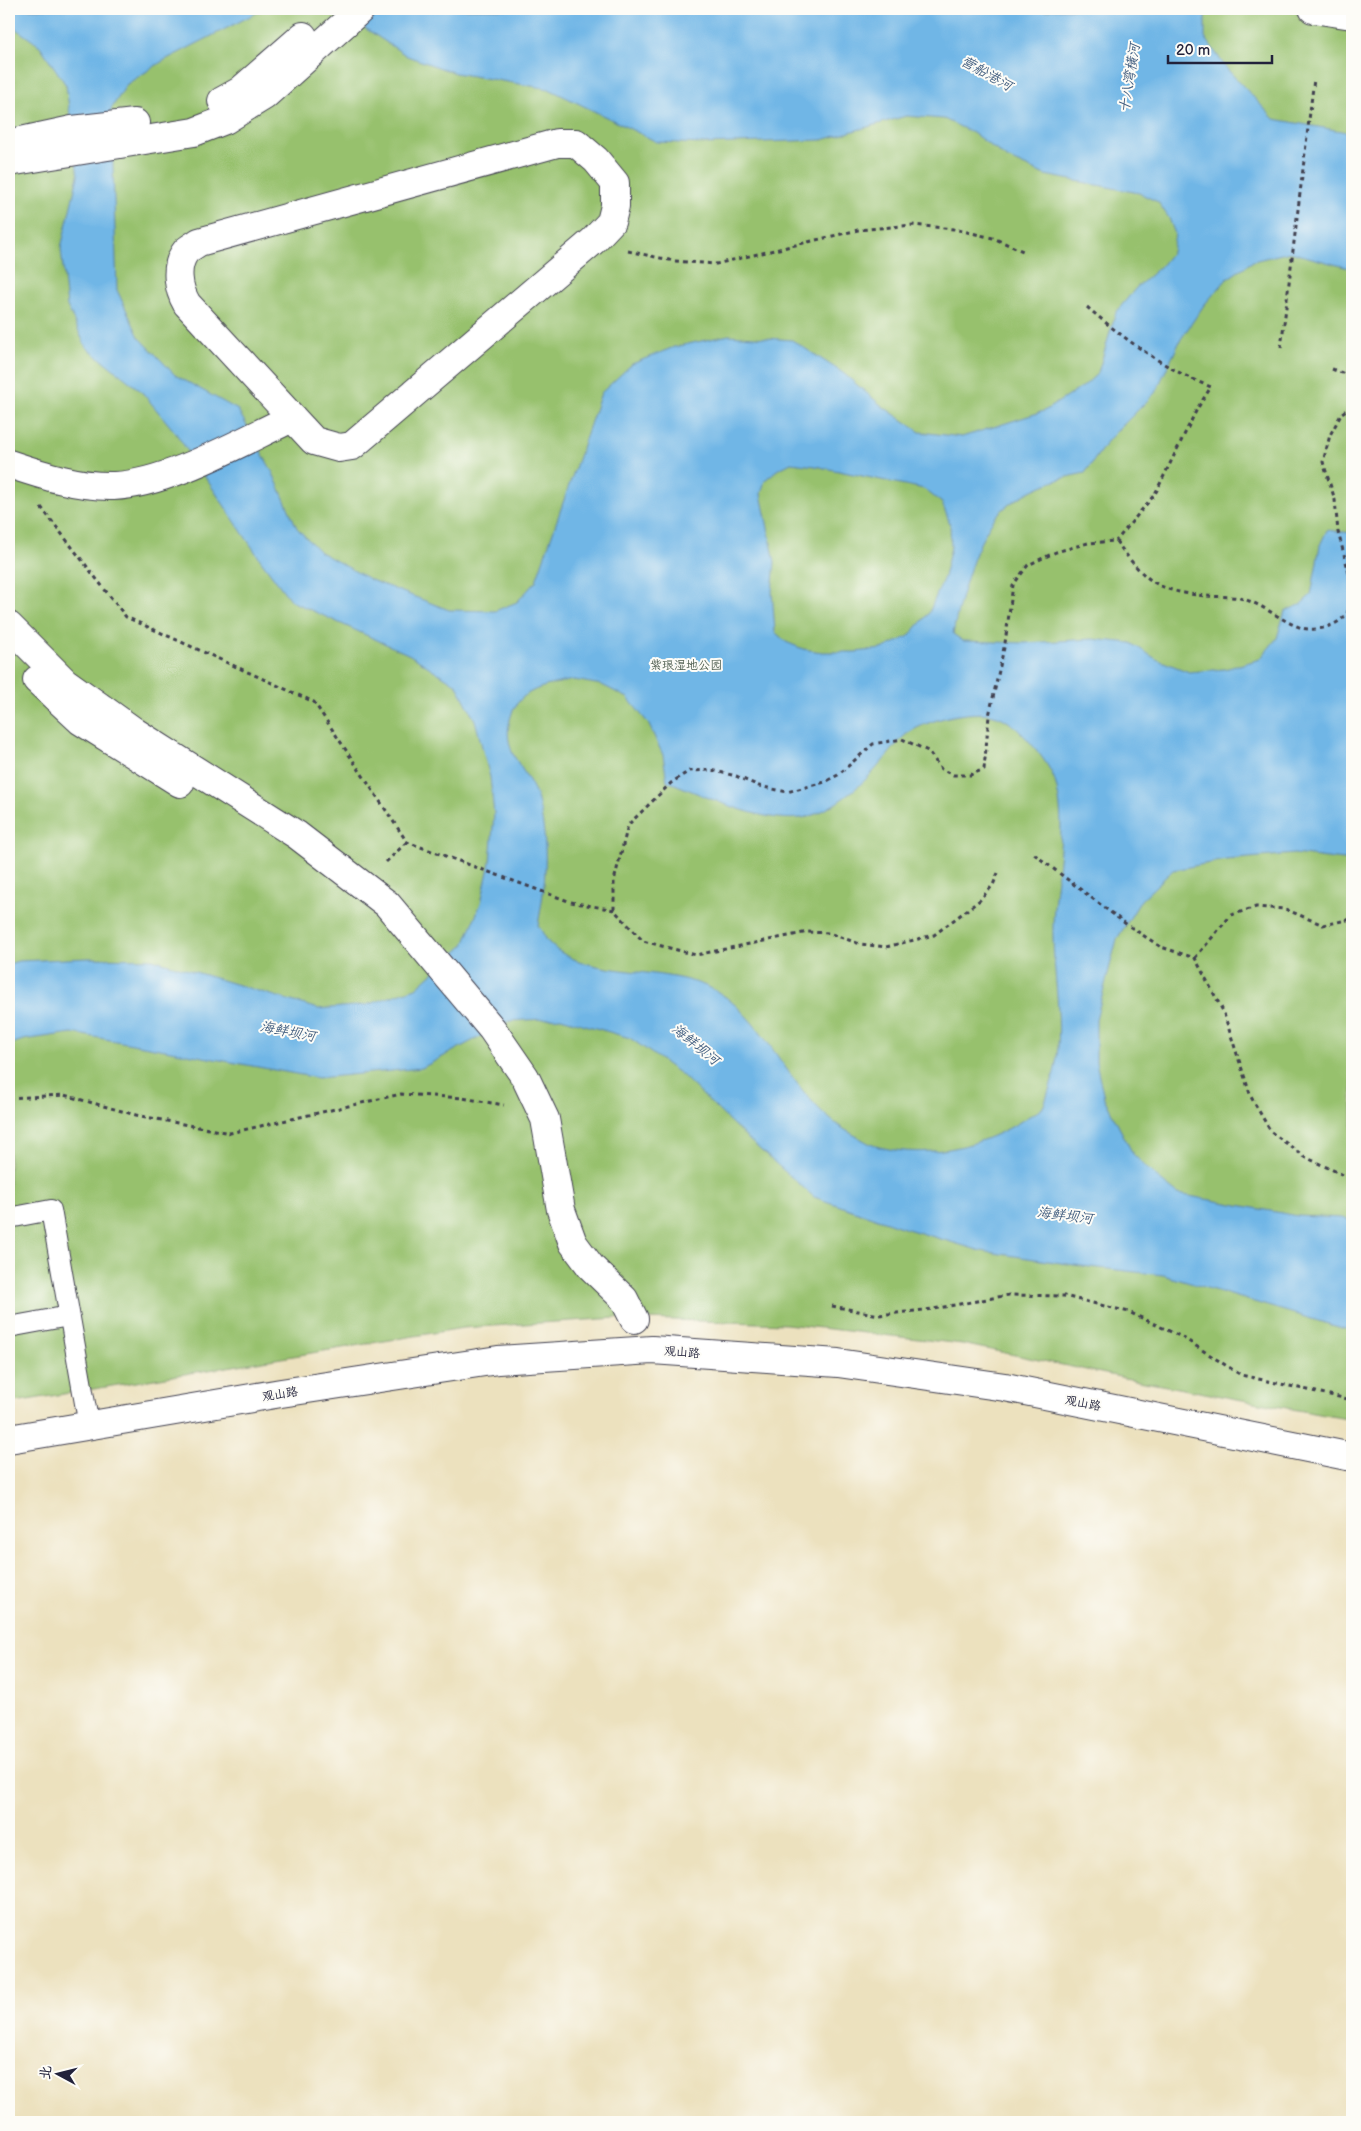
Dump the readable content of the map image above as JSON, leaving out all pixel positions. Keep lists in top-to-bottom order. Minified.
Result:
{"streets":{"street":["观山路"]},"water":["营船港河","十八湾横河","海鲜坝河"],"parks":["紫琅湿地公园"],"scale_bar":"20 m","north":"left"}
